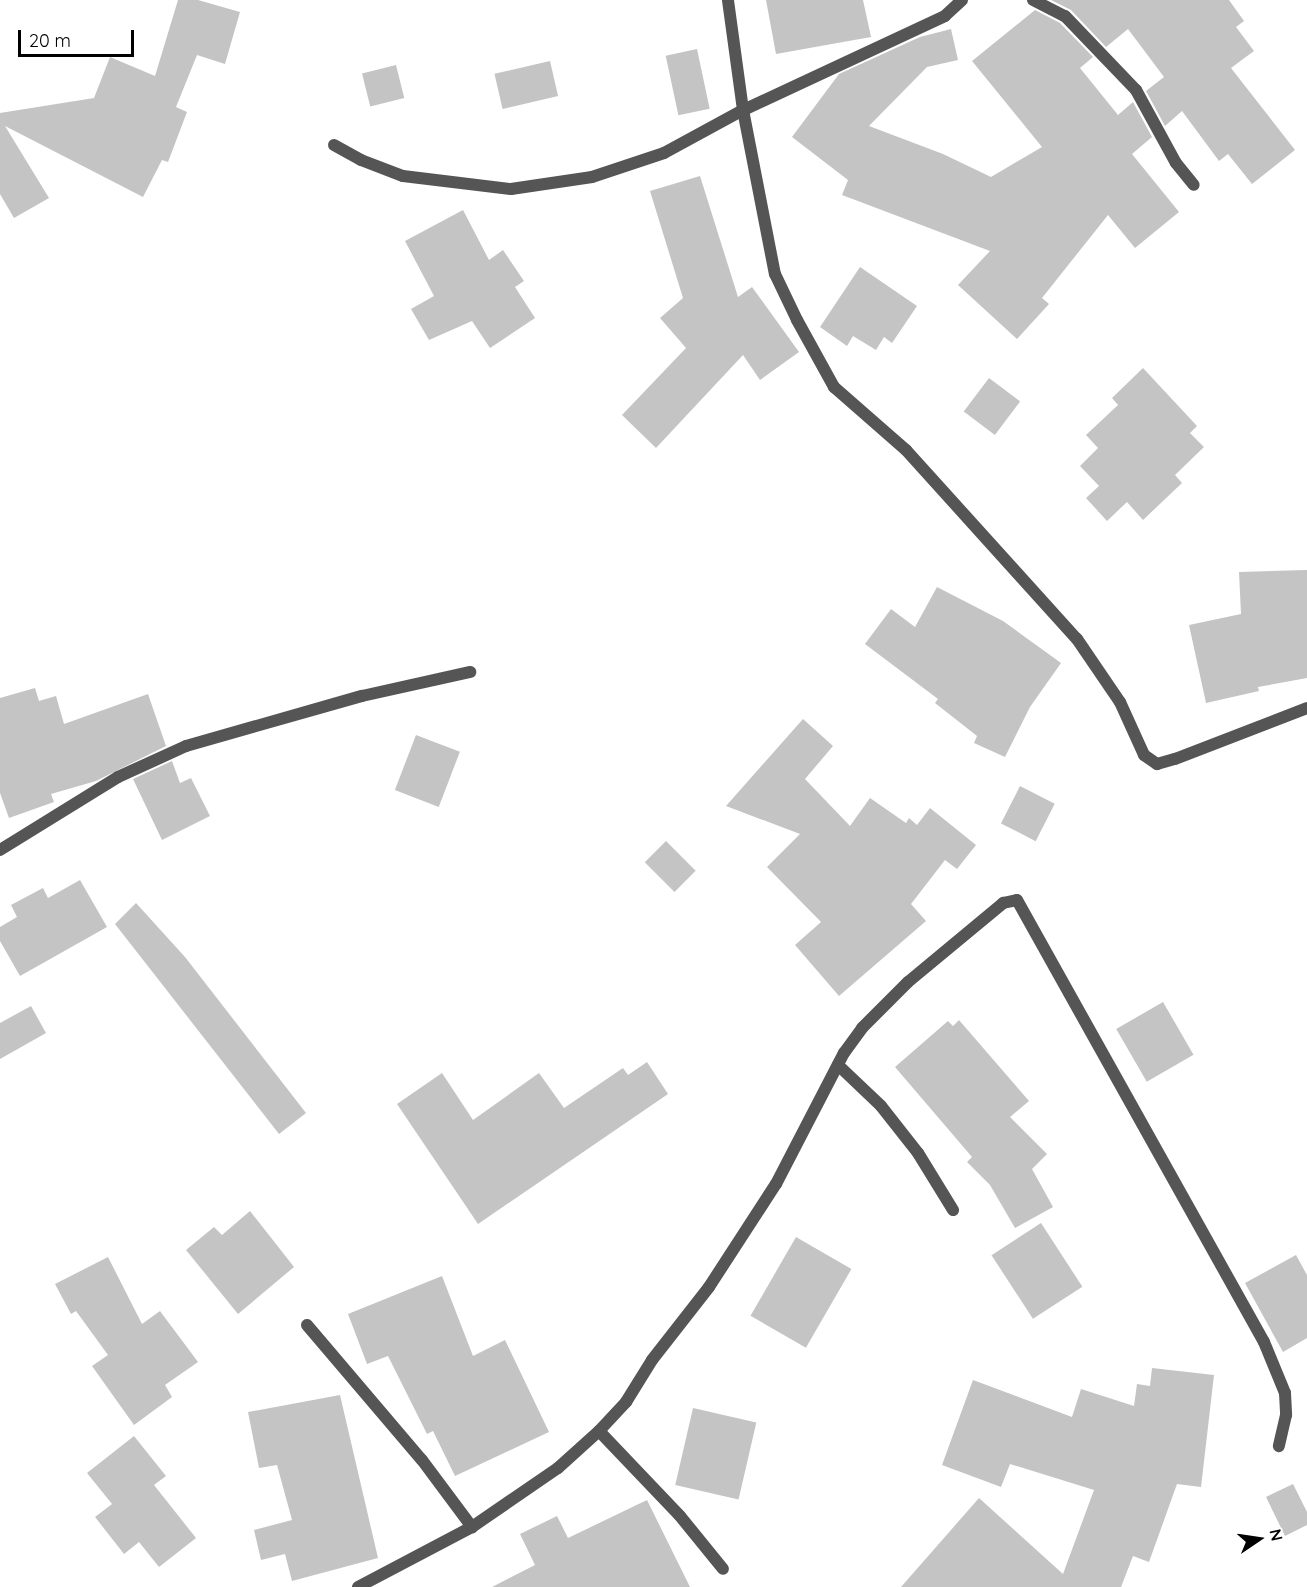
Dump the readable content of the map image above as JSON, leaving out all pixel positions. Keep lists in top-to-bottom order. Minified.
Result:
{"scale_bar":"20 m","north":"right"}
